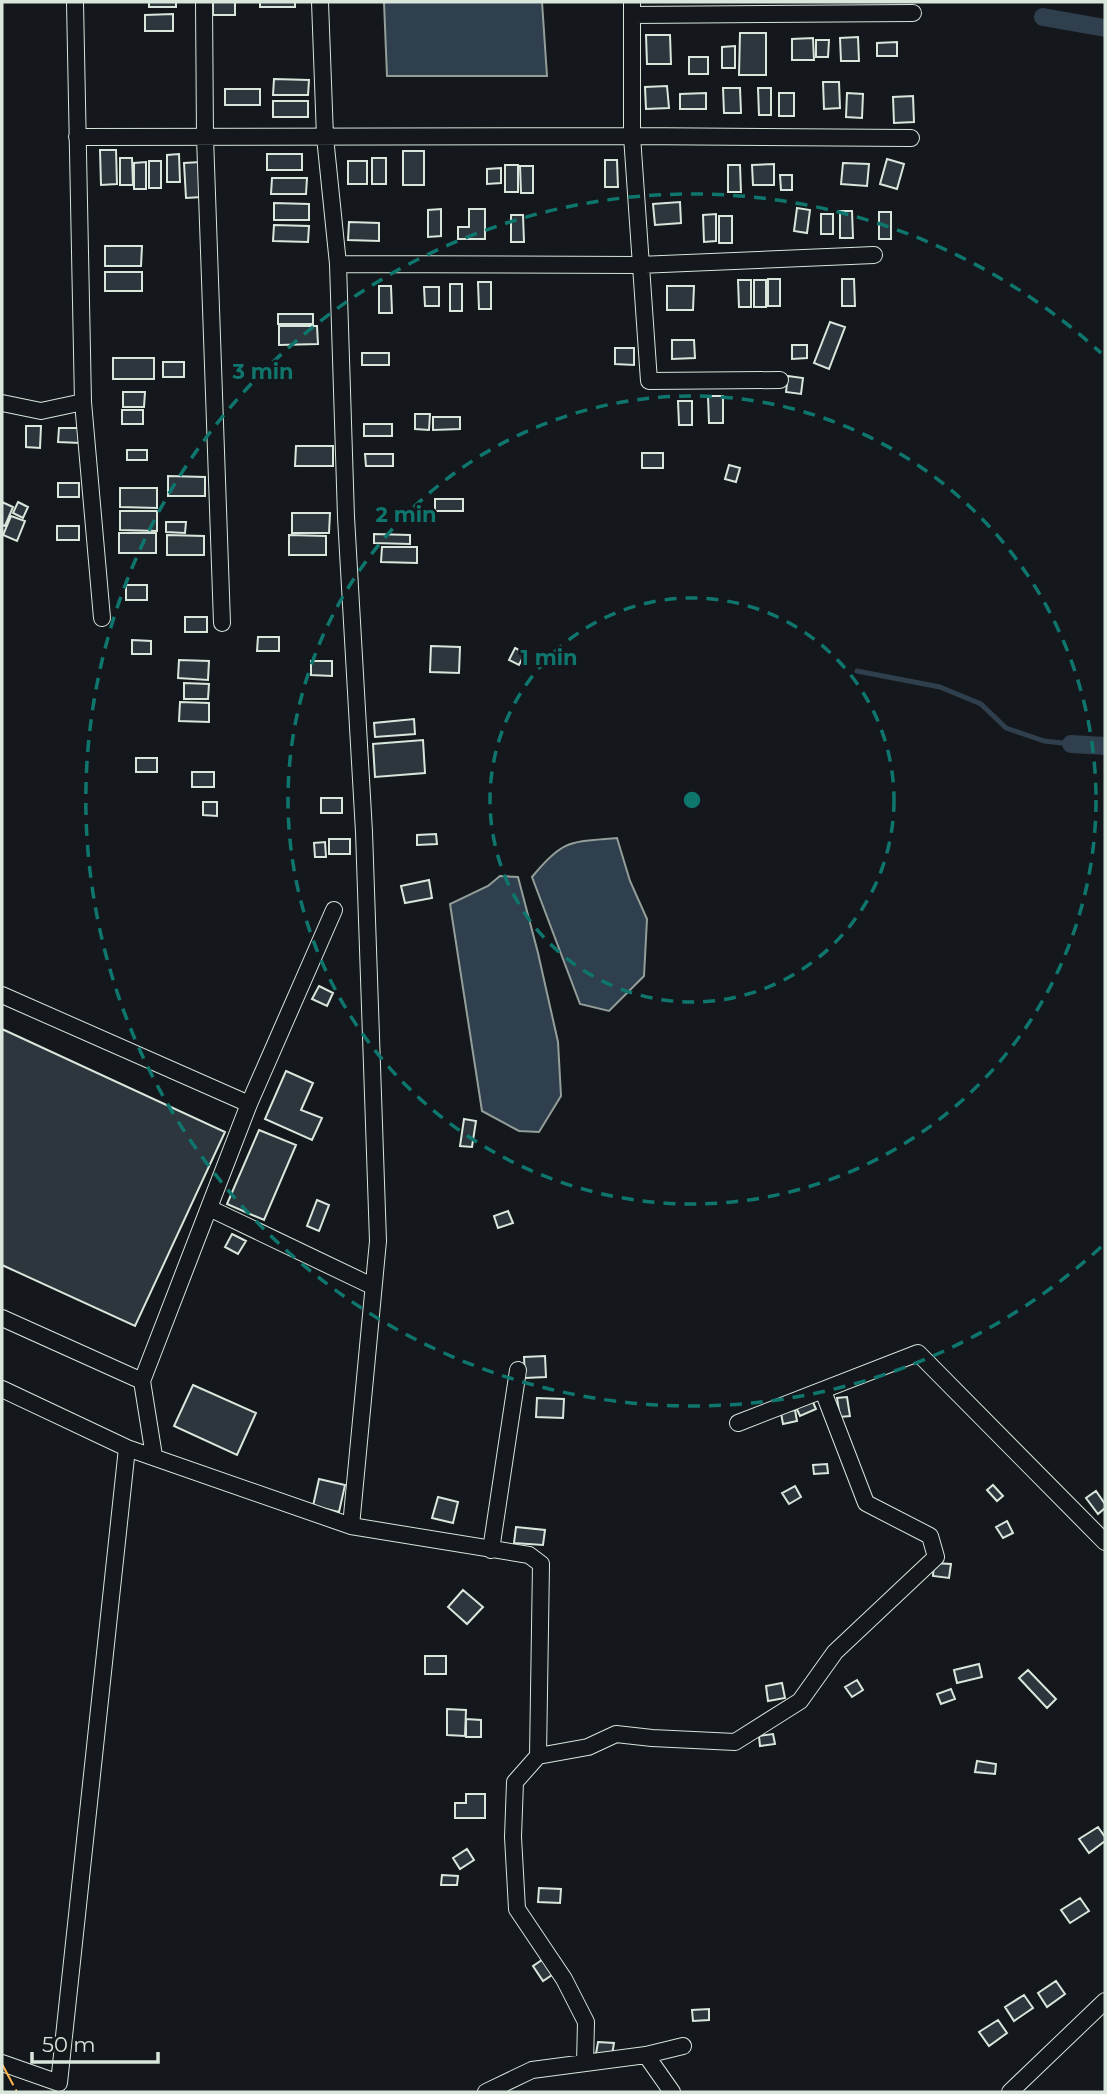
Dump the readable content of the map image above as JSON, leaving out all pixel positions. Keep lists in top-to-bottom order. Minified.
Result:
{"scale_bar":"50 m","rings":["3 min","2 min","1 min"]}
